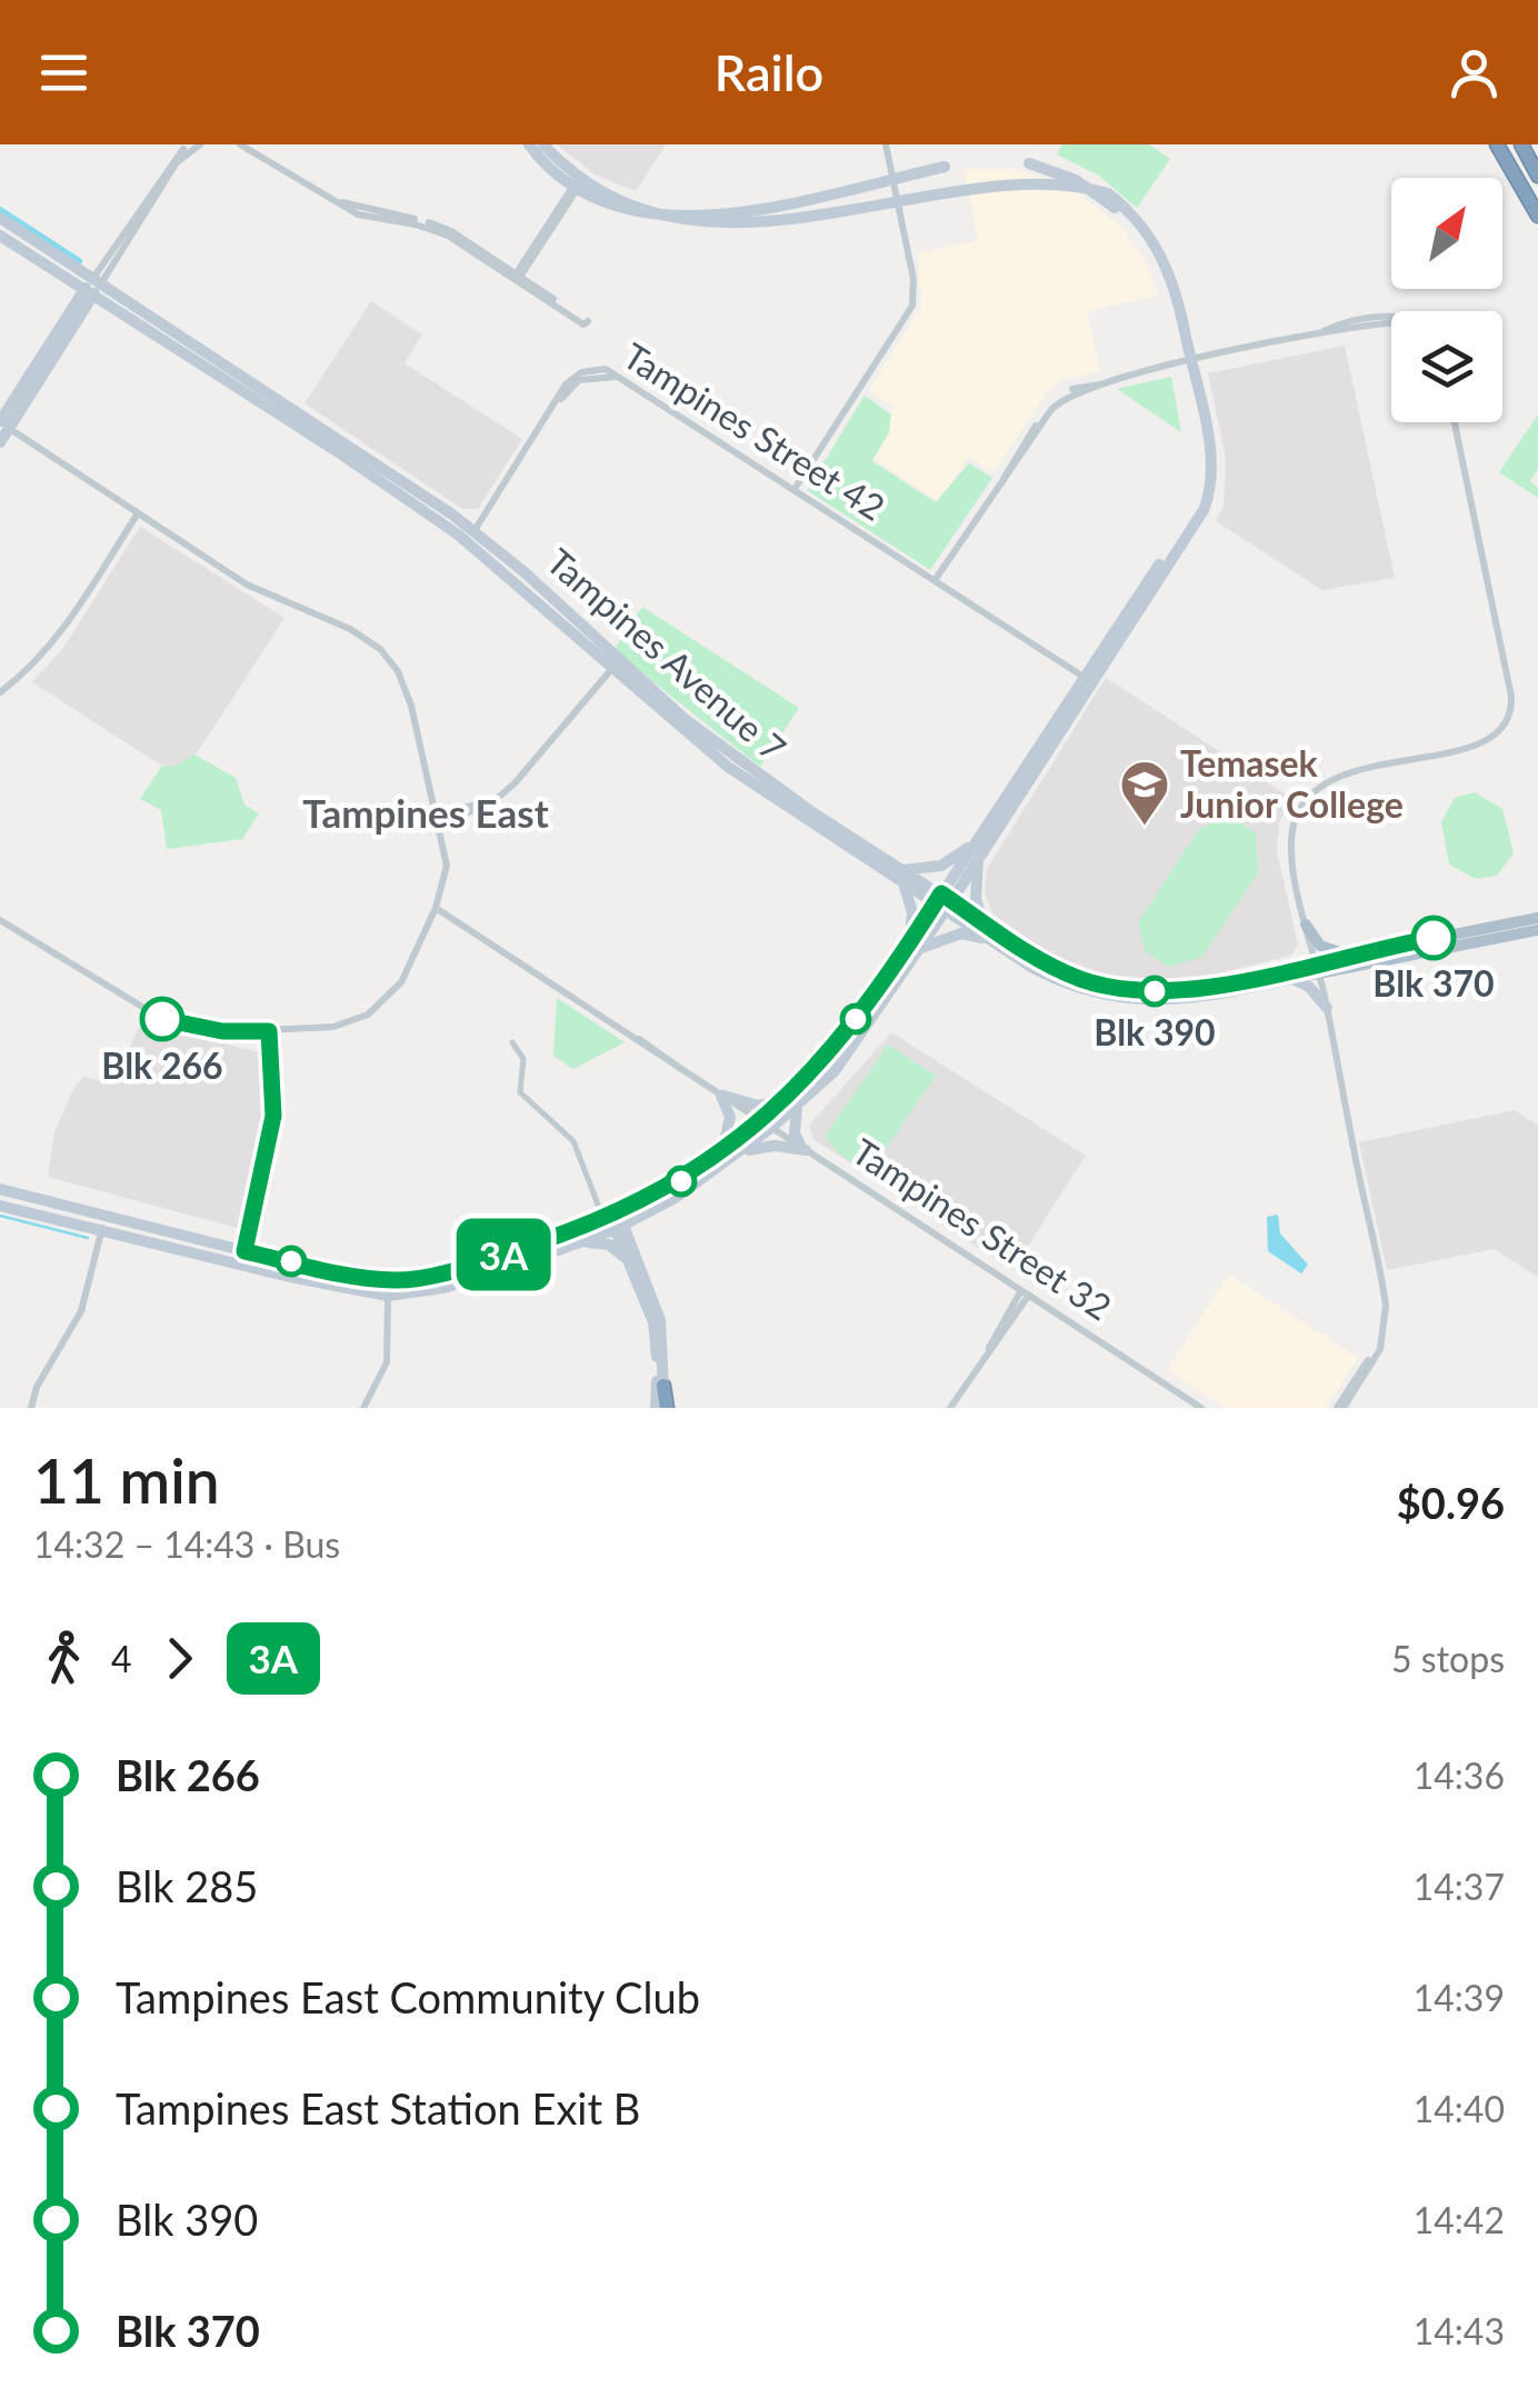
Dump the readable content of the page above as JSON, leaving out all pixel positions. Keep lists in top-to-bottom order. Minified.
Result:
{"streets":{"main road":["Tampines Avenue 7"],"street":["Tampines Street 42","Tampines Street 32"]},"crossings":[["Tampines Street 42","Tampines Avenue 7"]],"districts":["Tampines East"],"places":{"school or university":["Temasek Junior College"],"other":["Blk 370","Blk 390","Blk 266"]},"lines":["bus line 3A"],"north":"top right","page":{"header":"Railo","on_map":"3A","heading":["11 min","14:32 – 14:43 · Bus","$0.96"],"legs":["4","3A","5 stops"],"list":[{"name":"Blk 266","value":"14:36"},{"name":"Blk 285","value":"14:37"},{"name":"Tampines East Community Club","value":"14:39"},{"name":"Tampines East Station Exit B","value":"14:40"},{"name":"Blk 390","value":"14:42"},{"name":"Blk 370","value":"14:43"}]}}
